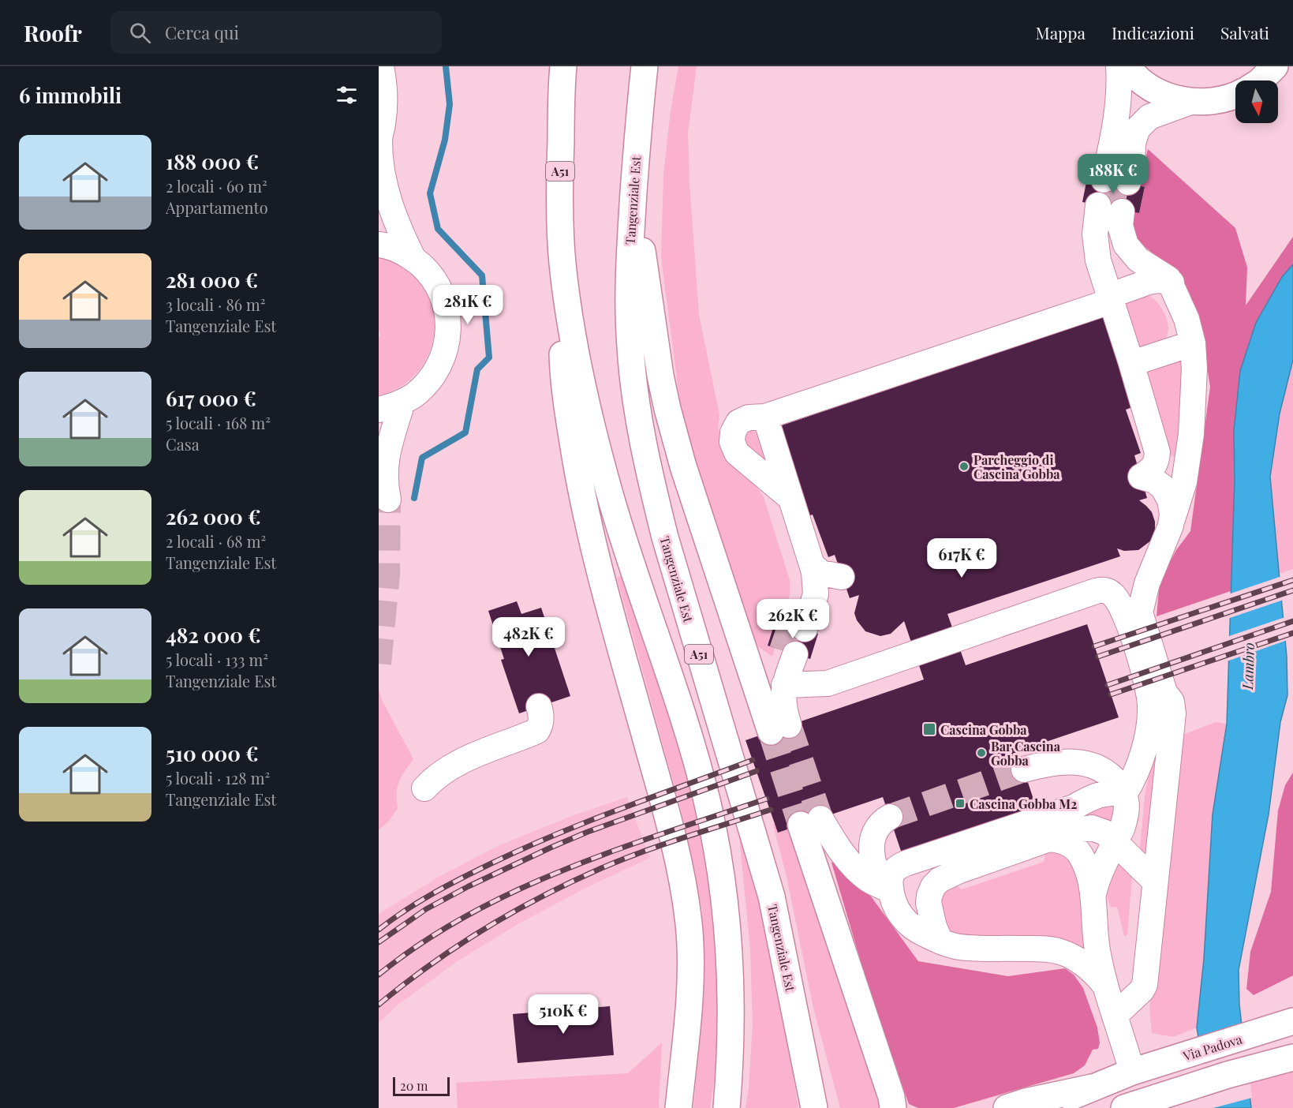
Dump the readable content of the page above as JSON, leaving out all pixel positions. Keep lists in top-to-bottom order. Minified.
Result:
{"streets":{"main road":["A51","Tangenziale Est","Via Padova"]},"crossings":[["A51","Tangenziale Est"]],"water":["Lambro"],"places":{"other":["Parcheggio di Cascina Gobba","Bar Cascina Gobba"],"transit":["Cascina Gobba","Cascina Gobba M2"]},"scale_bar":"20 m","north":"bottom","page":{"header":"Roofr","search":"Cerca qui","nav":["Mappa","Indicazioni","Salvati"],"heading":"6 immobili","list":[{"name":"188 000 €","note":"2 locali · 60 m² · Appartamento"},{"name":"281 000 €","note":"3 locali · 86 m² · Tangenziale Est"},{"name":"617 000 €","note":"5 locali · 168 m² · Casa"},{"name":"262 000 €","note":"2 locali · 68 m² · Tangenziale Est"},{"name":"482 000 €","note":"5 locali · 133 m² · Tangenziale Est"},{"name":"510 000 €","note":"5 locali · 128 m² · Tangenziale Est"}],"price":["188K €","281K €","617K €","262K €","482K €","510K €"],"scale":"20 m"}}
